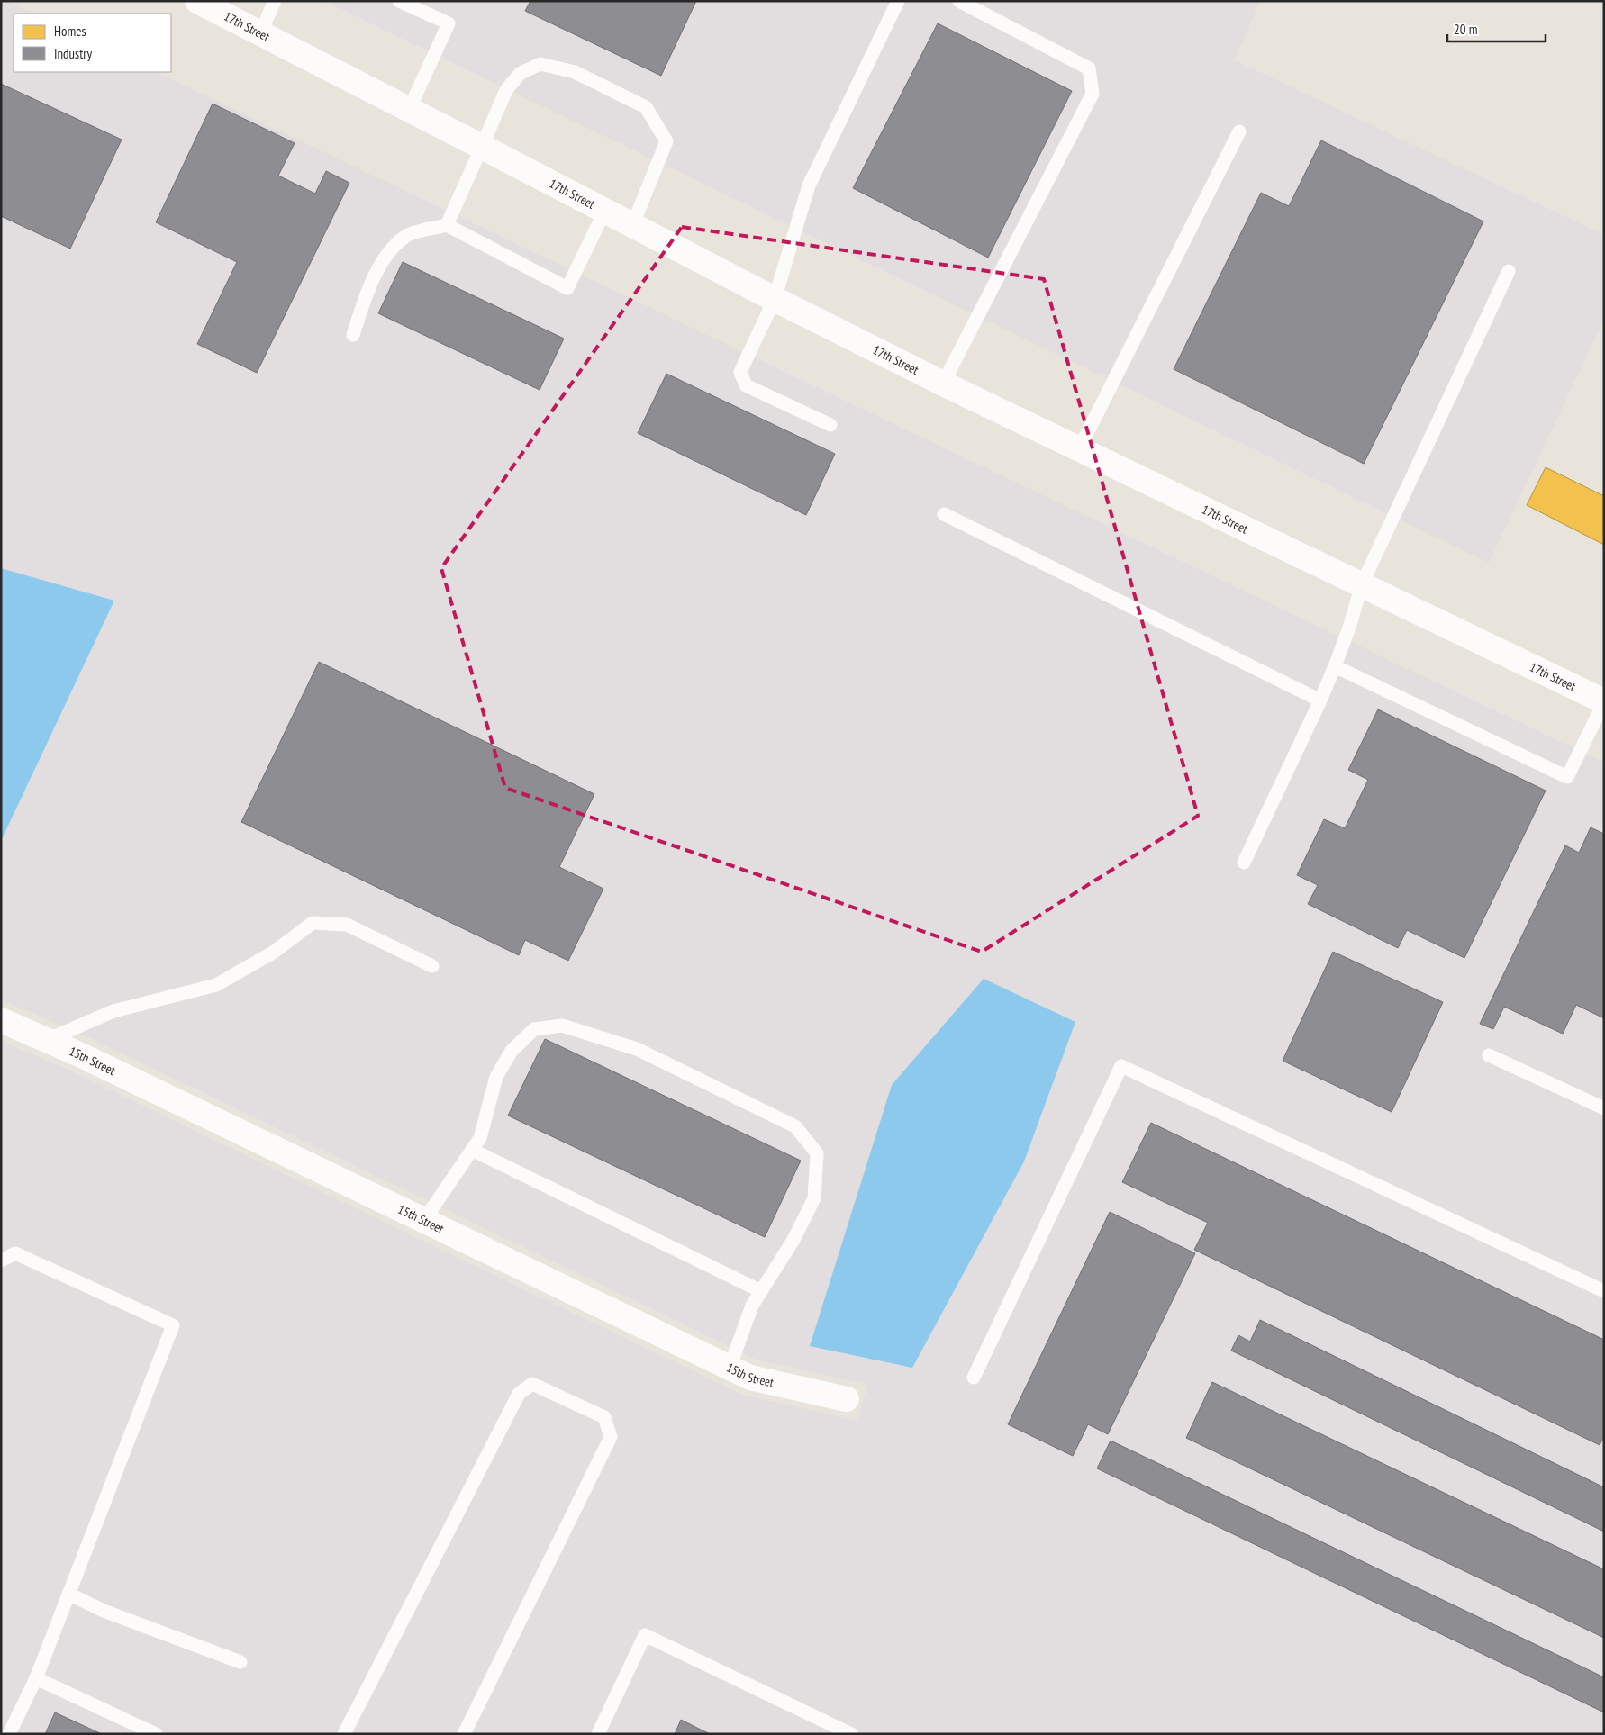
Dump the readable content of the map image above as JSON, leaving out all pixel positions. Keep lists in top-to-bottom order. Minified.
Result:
{"streets":{"main road":["17th Street","15th Street"]},"legend":["Homes","Industry"],"scale_bar":"20 m"}
